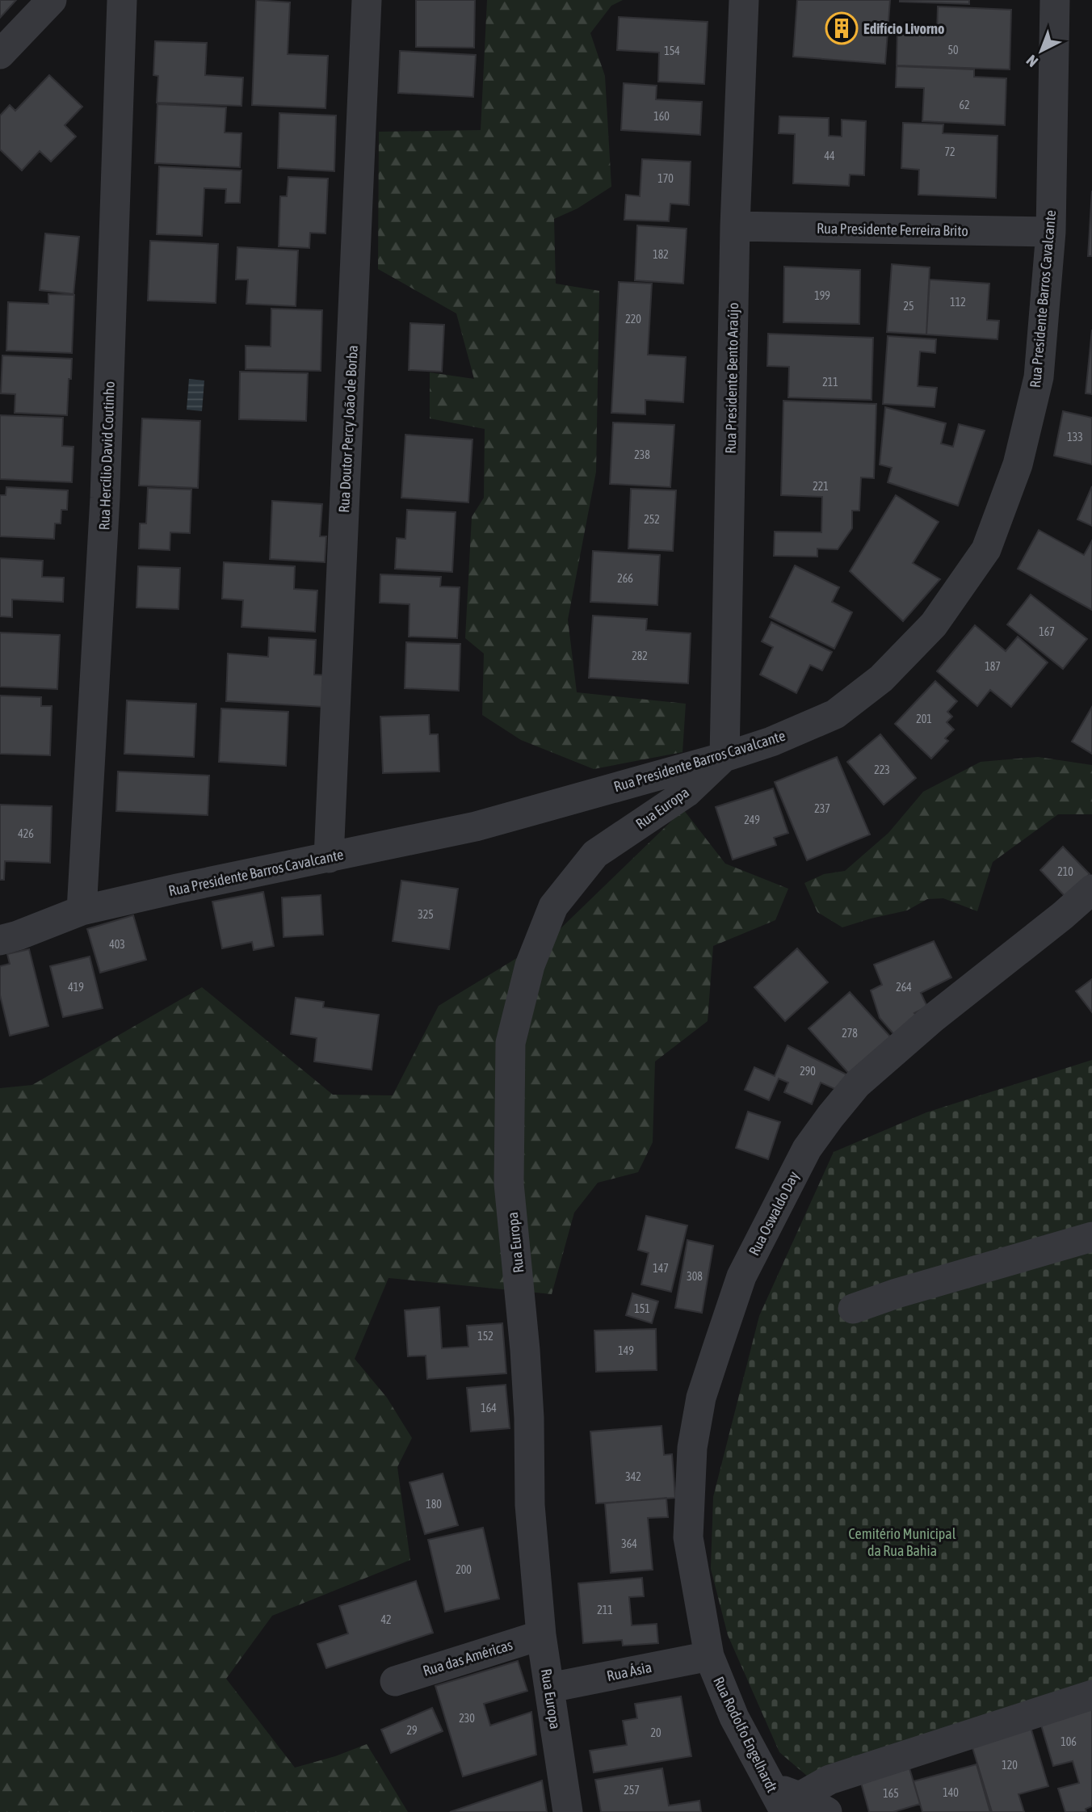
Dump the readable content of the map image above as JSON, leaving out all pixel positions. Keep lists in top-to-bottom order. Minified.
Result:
{"streets":{"street":["Rua Presidente Ferreira Brito","Rua Presidente Barros Cavalcante","Rua Presidente Bento Araújo","Rua Doutor Percy João de Borba","Rua Hercílio David Coutinho","Rua Europa","Rua Oswaldo Day","Rua das Américas","Rua Ásia","Rua Rodolfo Engelhardt"]},"crossings":[["Rua Presidente Ferreira Brito","Rua Presidente Barros Cavalcante"],["Rua Presidente Ferreira Brito","Rua Presidente Bento Araújo"],["Rua Presidente Barros Cavalcante","Rua Presidente Bento Araújo"],["Rua Presidente Barros Cavalcante","Rua Doutor Percy João de Borba"],["Rua Presidente Barros Cavalcante","Rua Hercílio David Coutinho"],["Rua Presidente Barros Cavalcante","Rua Europa"],["Rua Presidente Bento Araújo","Rua Europa"],["Rua Europa","Rua das Américas"],["Rua Europa","Rua Ásia"],["Rua Oswaldo Day","Rua Ásia"],["Rua Oswaldo Day","Rua Rodolfo Engelhardt"],["Rua Ásia","Rua Rodolfo Engelhardt"]],"parks":["Cemitério Municipal da Rua Bahia"],"places":{"building":["Edifício Livorno"]},"house_numbers":["50","154","62","160","72","44","170","182","199","112","25","220","211","133","238","221","252","266","167","282","187","201","223","237","249","426","210","325","403","419","264","278","290","147","308","151","152","149","164","342","180","364","200","211","42","230","29","20","106","120","257","140","165"],"north":"bottom left"}
